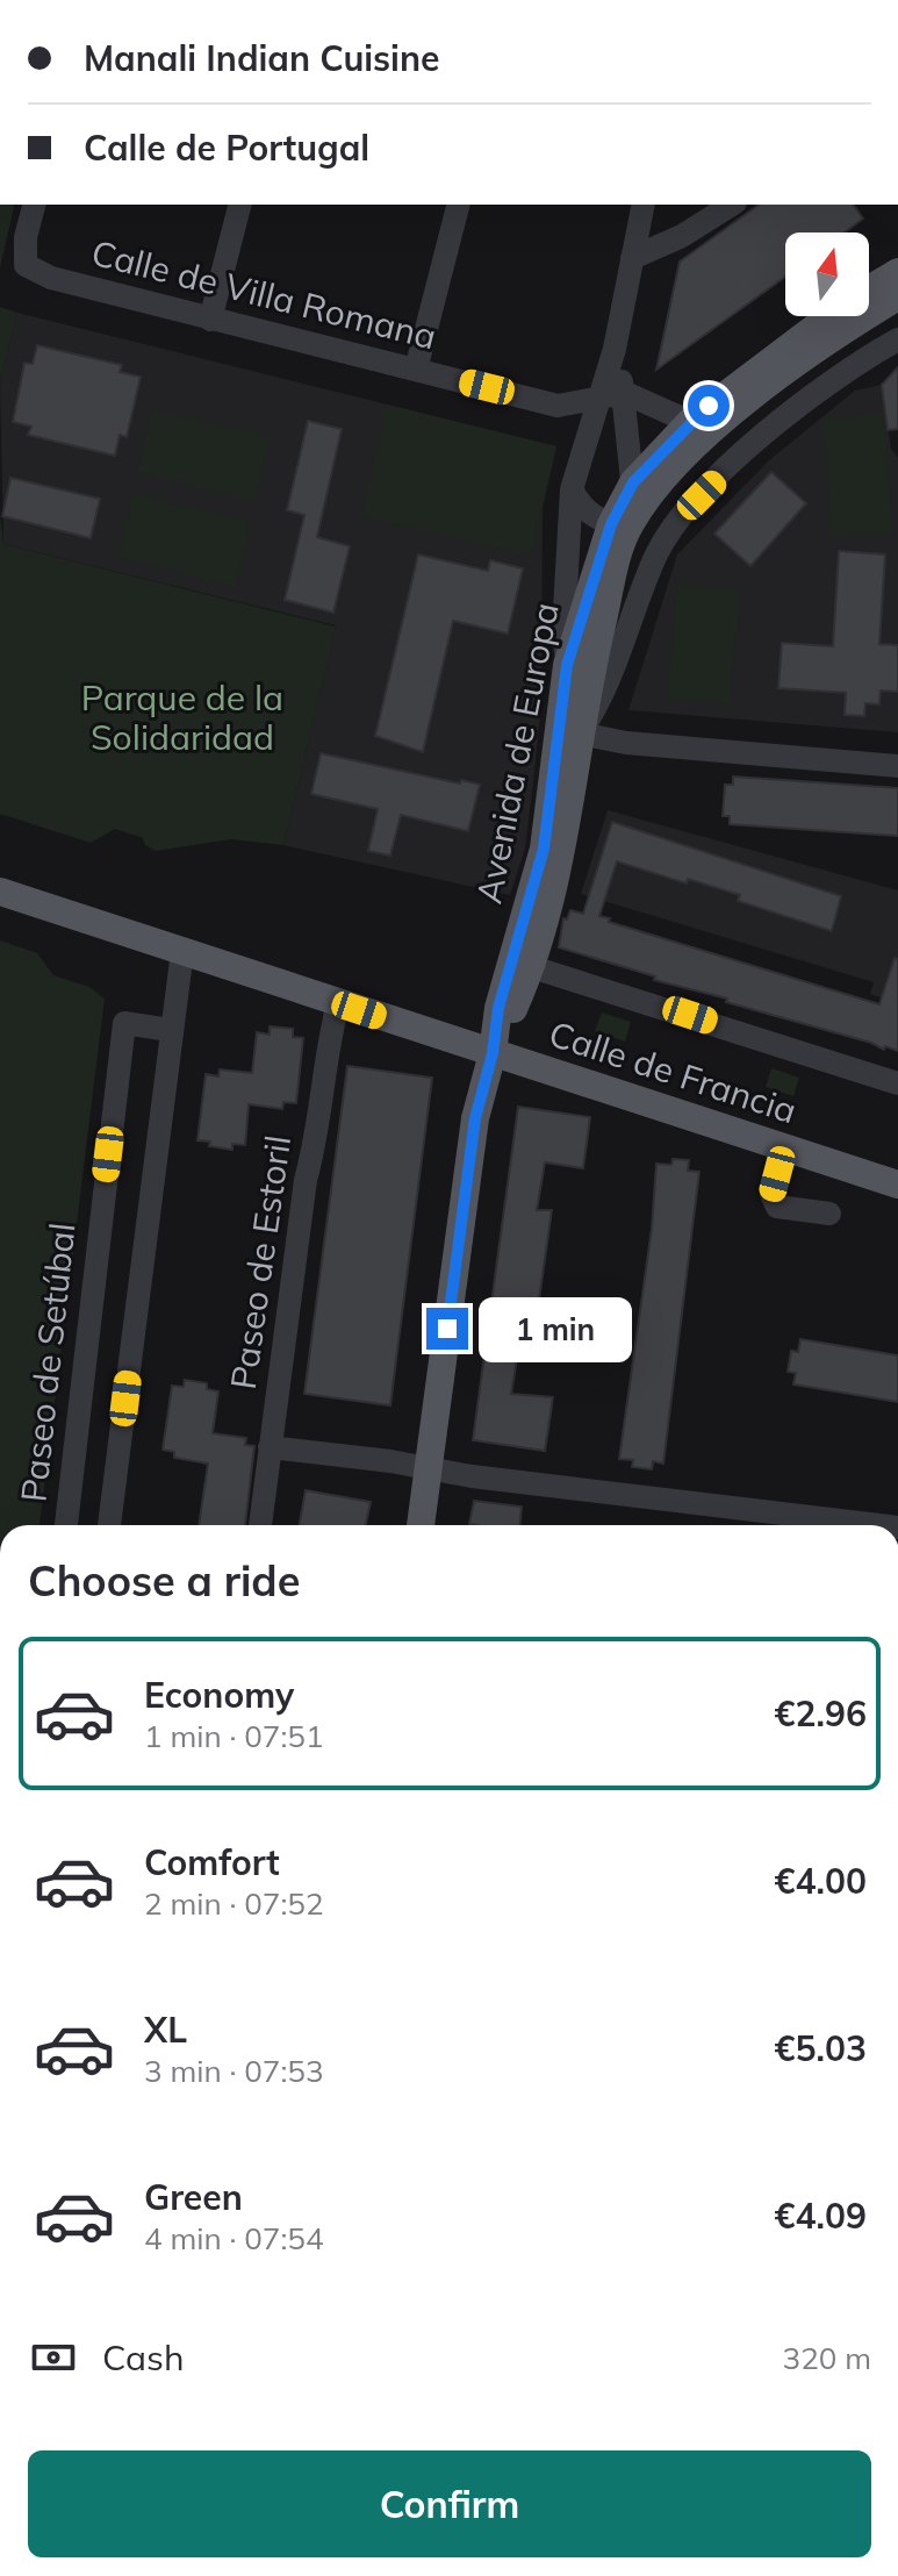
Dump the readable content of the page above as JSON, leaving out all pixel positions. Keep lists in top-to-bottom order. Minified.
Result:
{"streets":{"main road":["Avenida de Europa","Calle de Francia"],"street":["Calle de Villa Romana","Paseo de Estoril","Paseo de Setúbal"]},"crossings":[["Avenida de Europa","Calle de Francia"],["Calle de Francia","Paseo de Estoril"]],"parks":["Parque de la Solidaridad"],"north":"top","page":{"banner":["Manali Indian Cuisine","Calle de Portugal"],"bubble":"1 min","heading":"Choose a ride","list":[{"name":"Economy","note":"1 min · 07:51","value":"€2.96"},{"name":"Comfort","note":"2 min · 07:52","value":"€4.00"},{"name":"XL","note":"3 min · 07:53","value":"€5.03"},{"name":"Green","note":"4 min · 07:54","value":"€4.09"}],"pay":["Cash","320 m"],"buttons":"Confirm"}}
